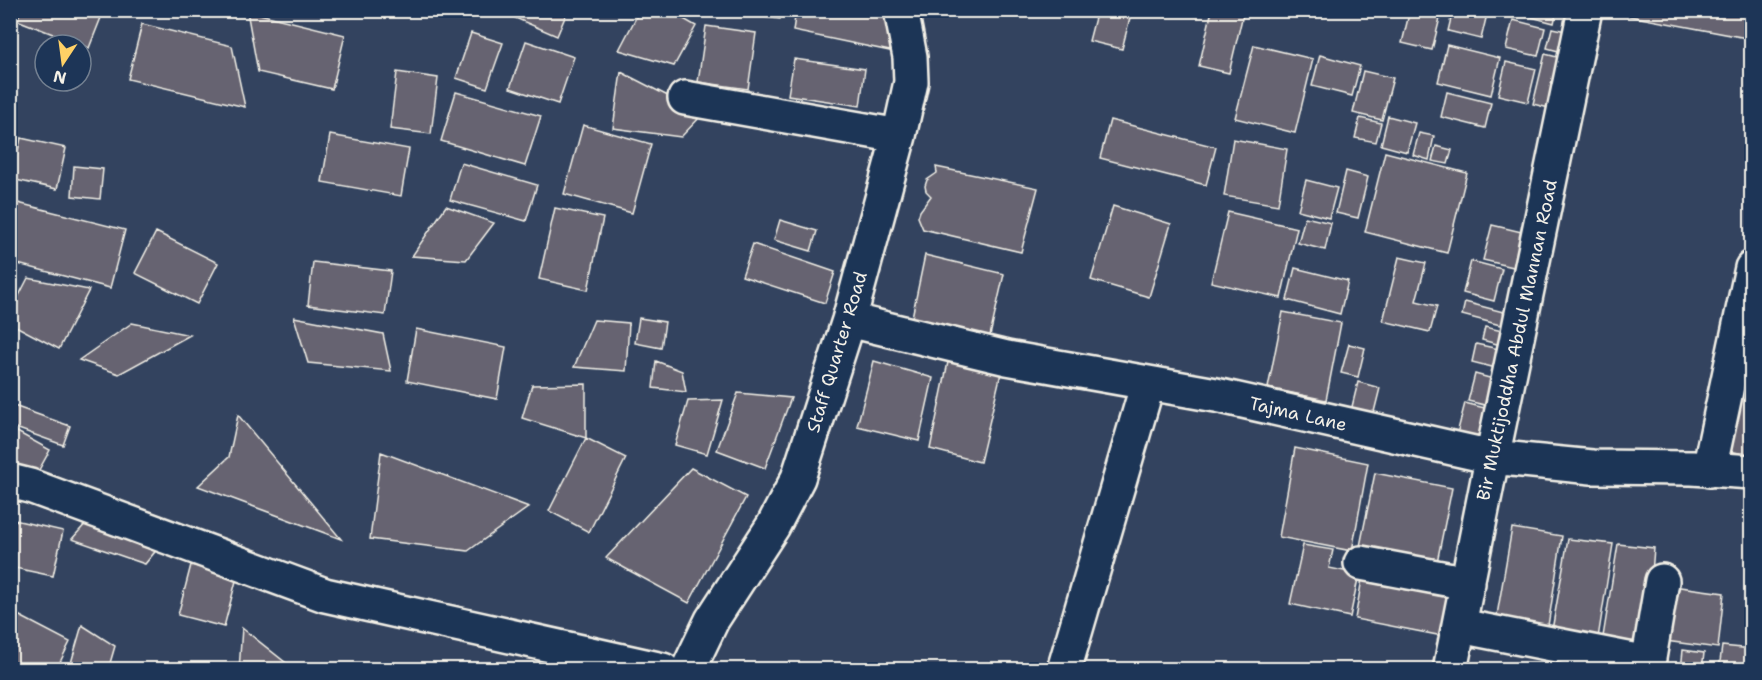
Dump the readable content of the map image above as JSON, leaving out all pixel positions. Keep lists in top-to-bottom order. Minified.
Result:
{"streets":{"street":["Bir Muktijoddha Abdul Mannan Road","Staff Quarter Road","Tajma Lane"]},"crossings":[["Bir Muktijoddha Abdul Mannan Road","Tajma Lane"],["Staff Quarter Road","Tajma Lane"]],"north":"bottom"}
